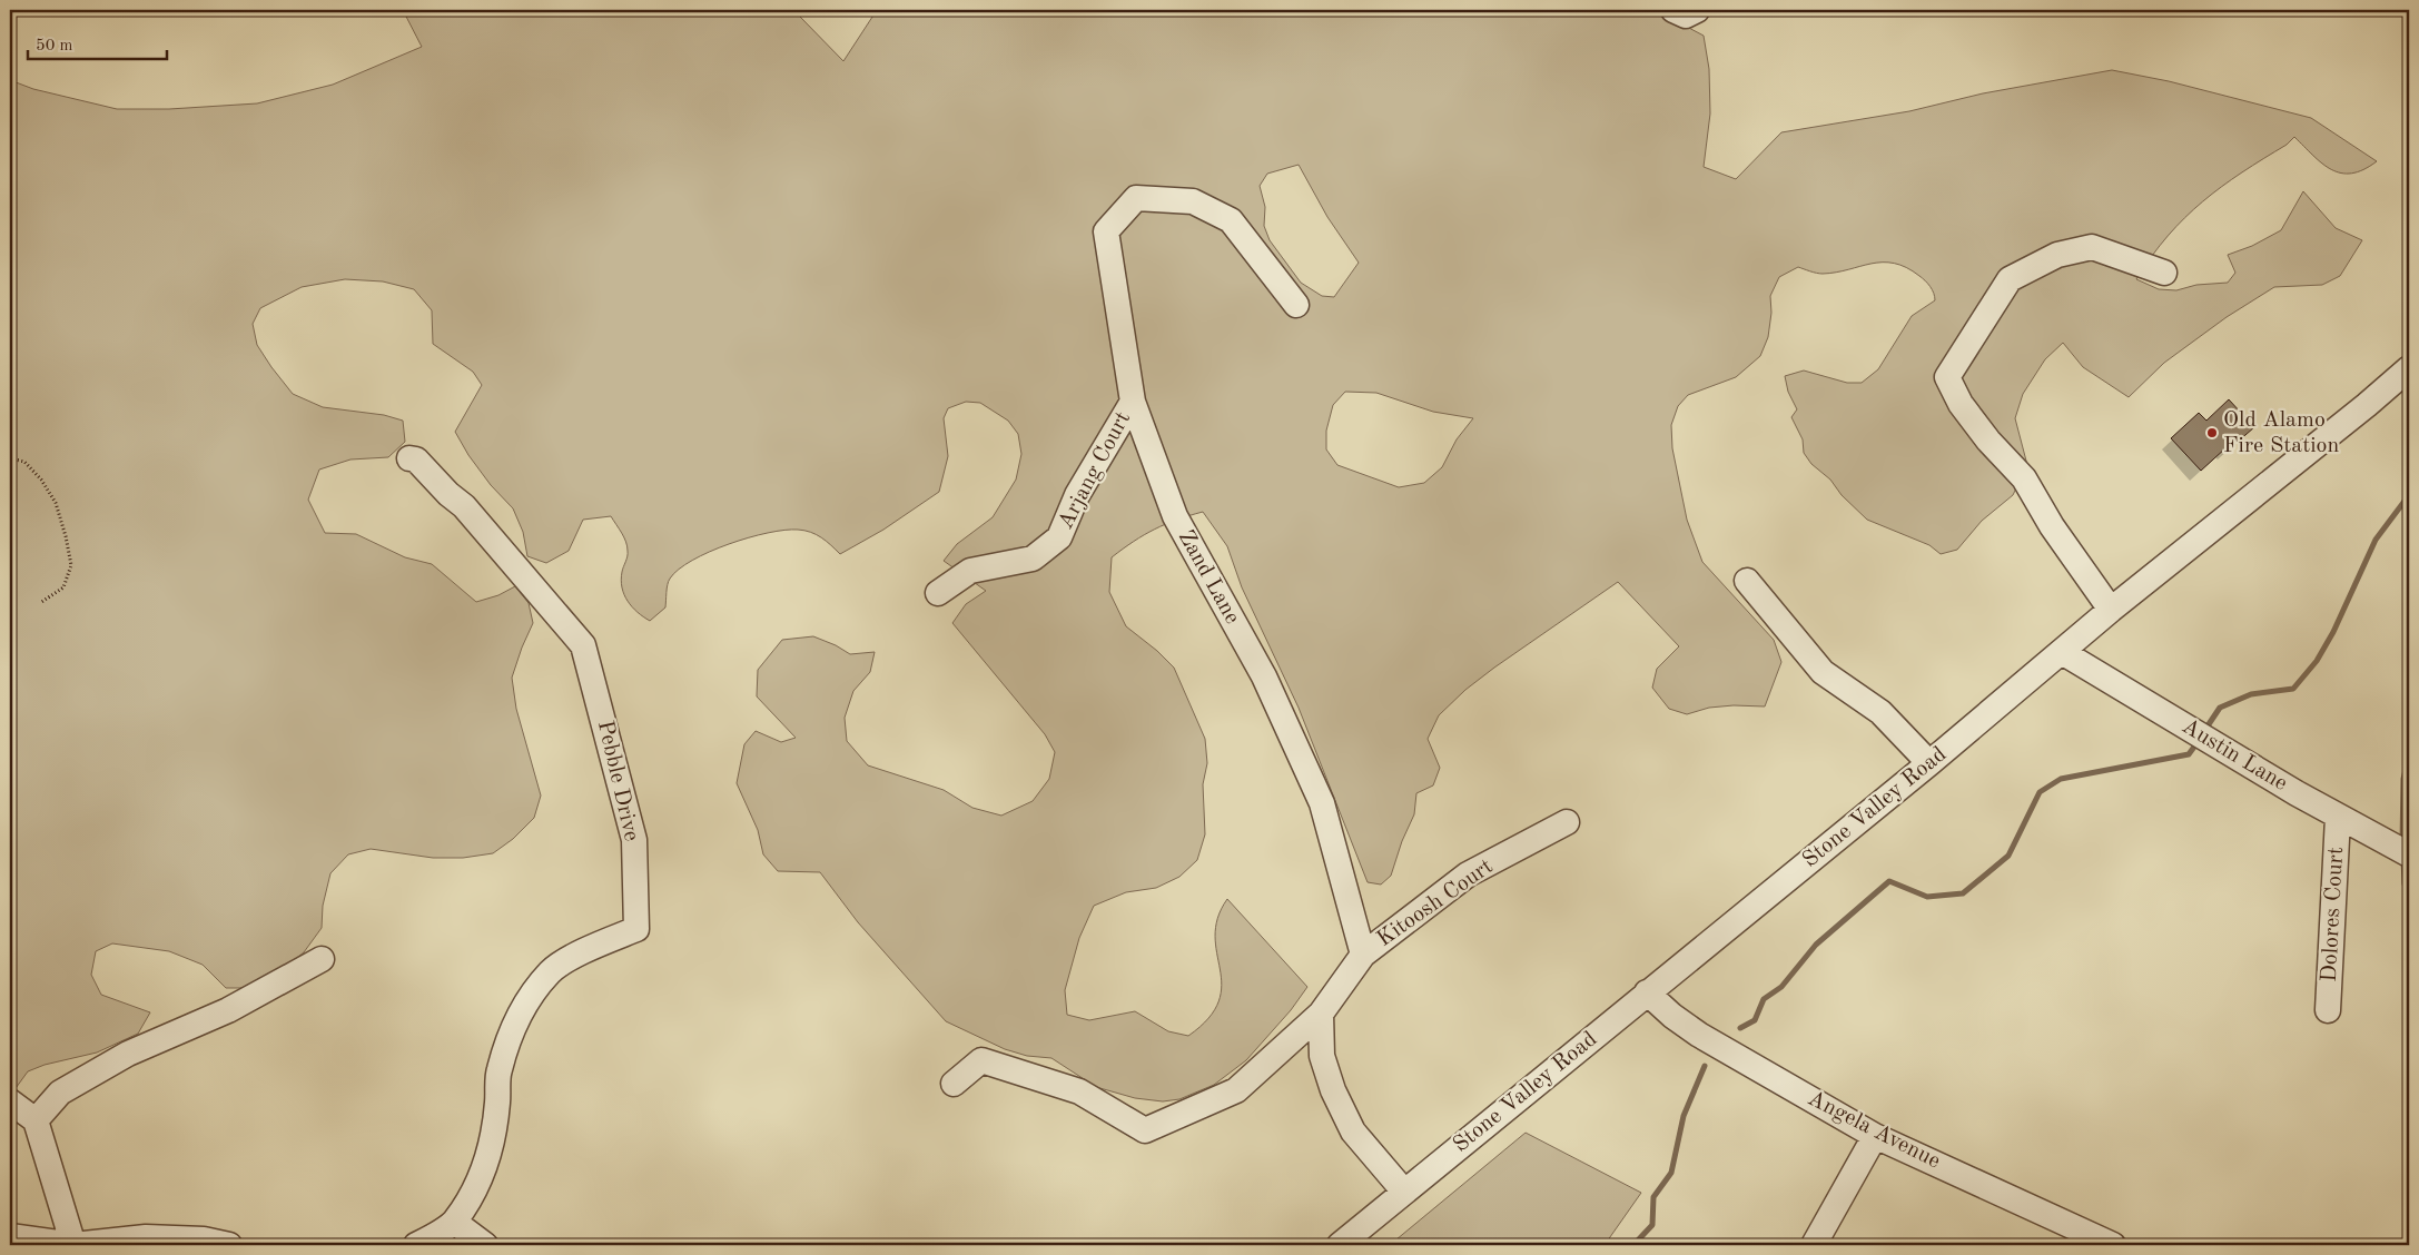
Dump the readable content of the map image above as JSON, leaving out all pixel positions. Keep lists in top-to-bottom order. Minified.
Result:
{"streets":{"street":["Arjang Court","Zand Lane","Austin Lane","Pebble Drive","Stone Valley Road","Kitoosh Court","Dolores Court","Angela Avenue"]},"crossings":[["Arjang Court","Zand Lane"],["Zand Lane","Kitoosh Court"],["Austin Lane","Stone Valley Road"],["Austin Lane","Dolores Court"],["Stone Valley Road","Angela Avenue"]],"places":["Old Alamo Fire Station"],"scale_bar":"50 m"}
